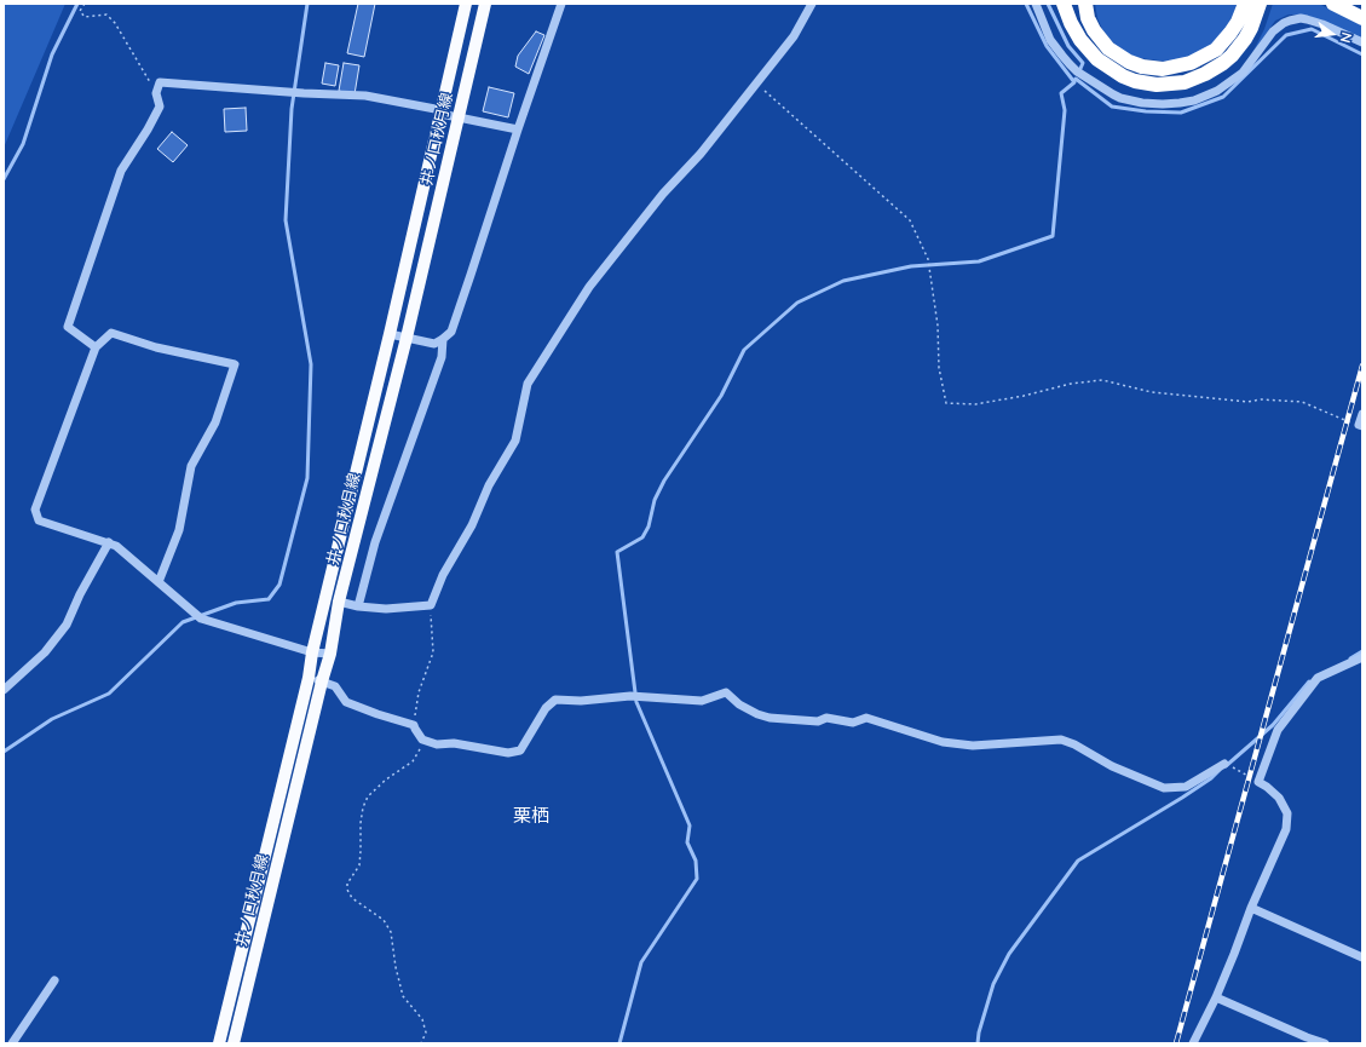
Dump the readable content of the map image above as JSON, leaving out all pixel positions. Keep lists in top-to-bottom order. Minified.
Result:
{"streets":{"main road":["井ノ口秋月線"]},"districts":["栗栖"],"north":"right"}
